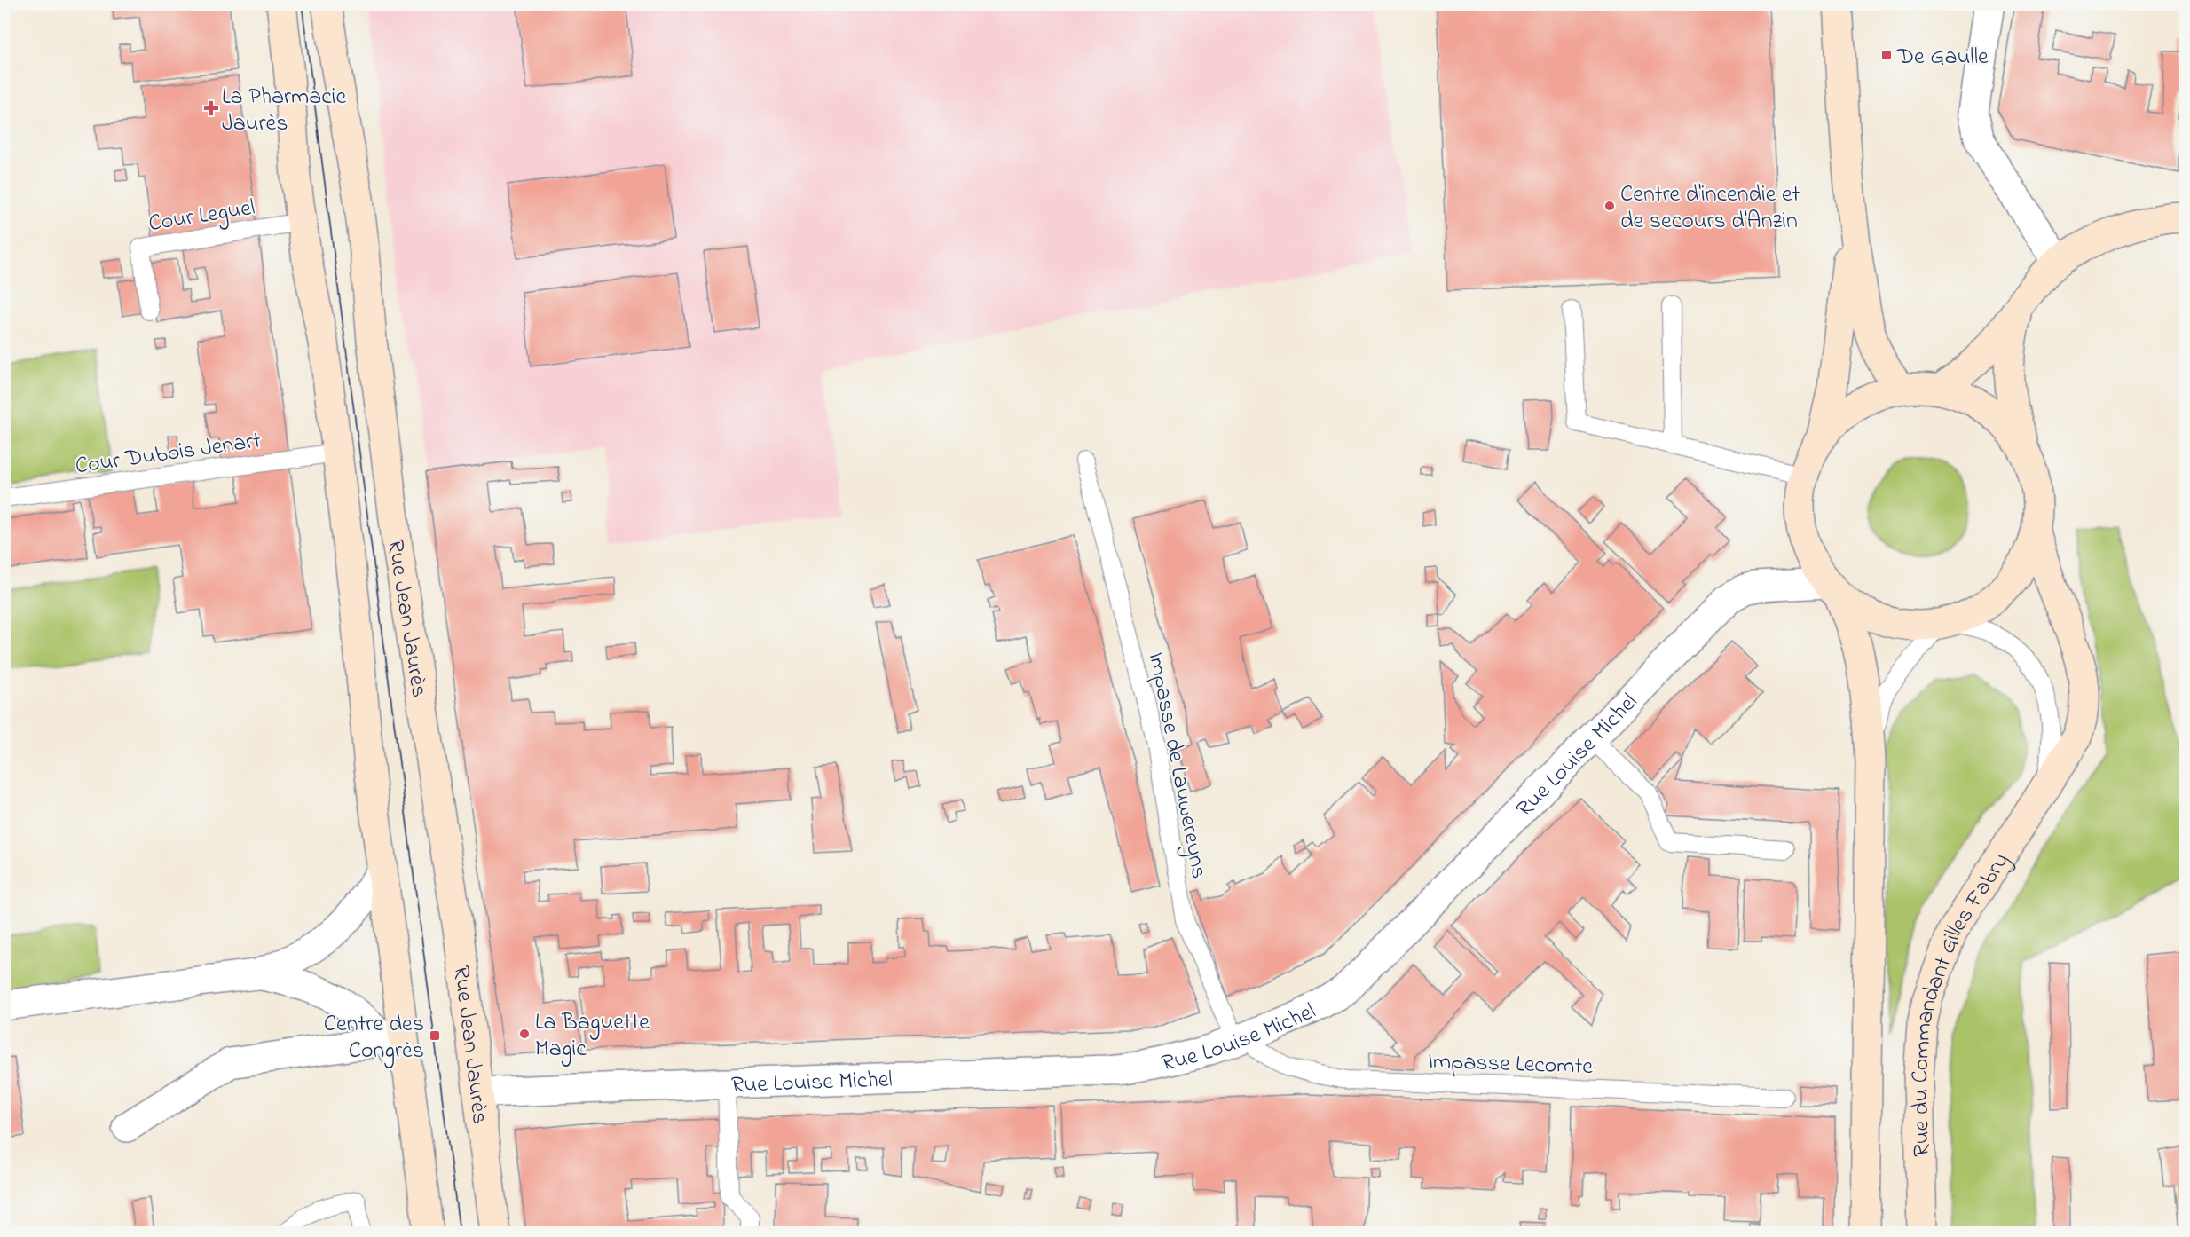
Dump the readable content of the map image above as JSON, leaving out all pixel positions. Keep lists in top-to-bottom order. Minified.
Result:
{"streets":{"street":["Rue Jean Jaurès","Rue Louise Michel","Rue du Commandant Gilles Fabry"],"lane":["Cour Leguel","Cour Dubois Jenart","Impasse de Lauwereyns","Impasse Lecomte"]},"crossings":[["Rue Jean Jaurès","Rue Louise Michel"],["Rue Louise Michel","Impasse de Lauwereyns"],["Rue Louise Michel","Impasse Lecomte"],["Impasse de Lauwereyns","Impasse Lecomte"]],"places":{"transit":["De Gaulle","Centre des Congrès"],"health":["La Pharmacie Jaurès"],"other":["Centre d'incendie et de secours d'Anzin","La Baguette Magic"]}}
